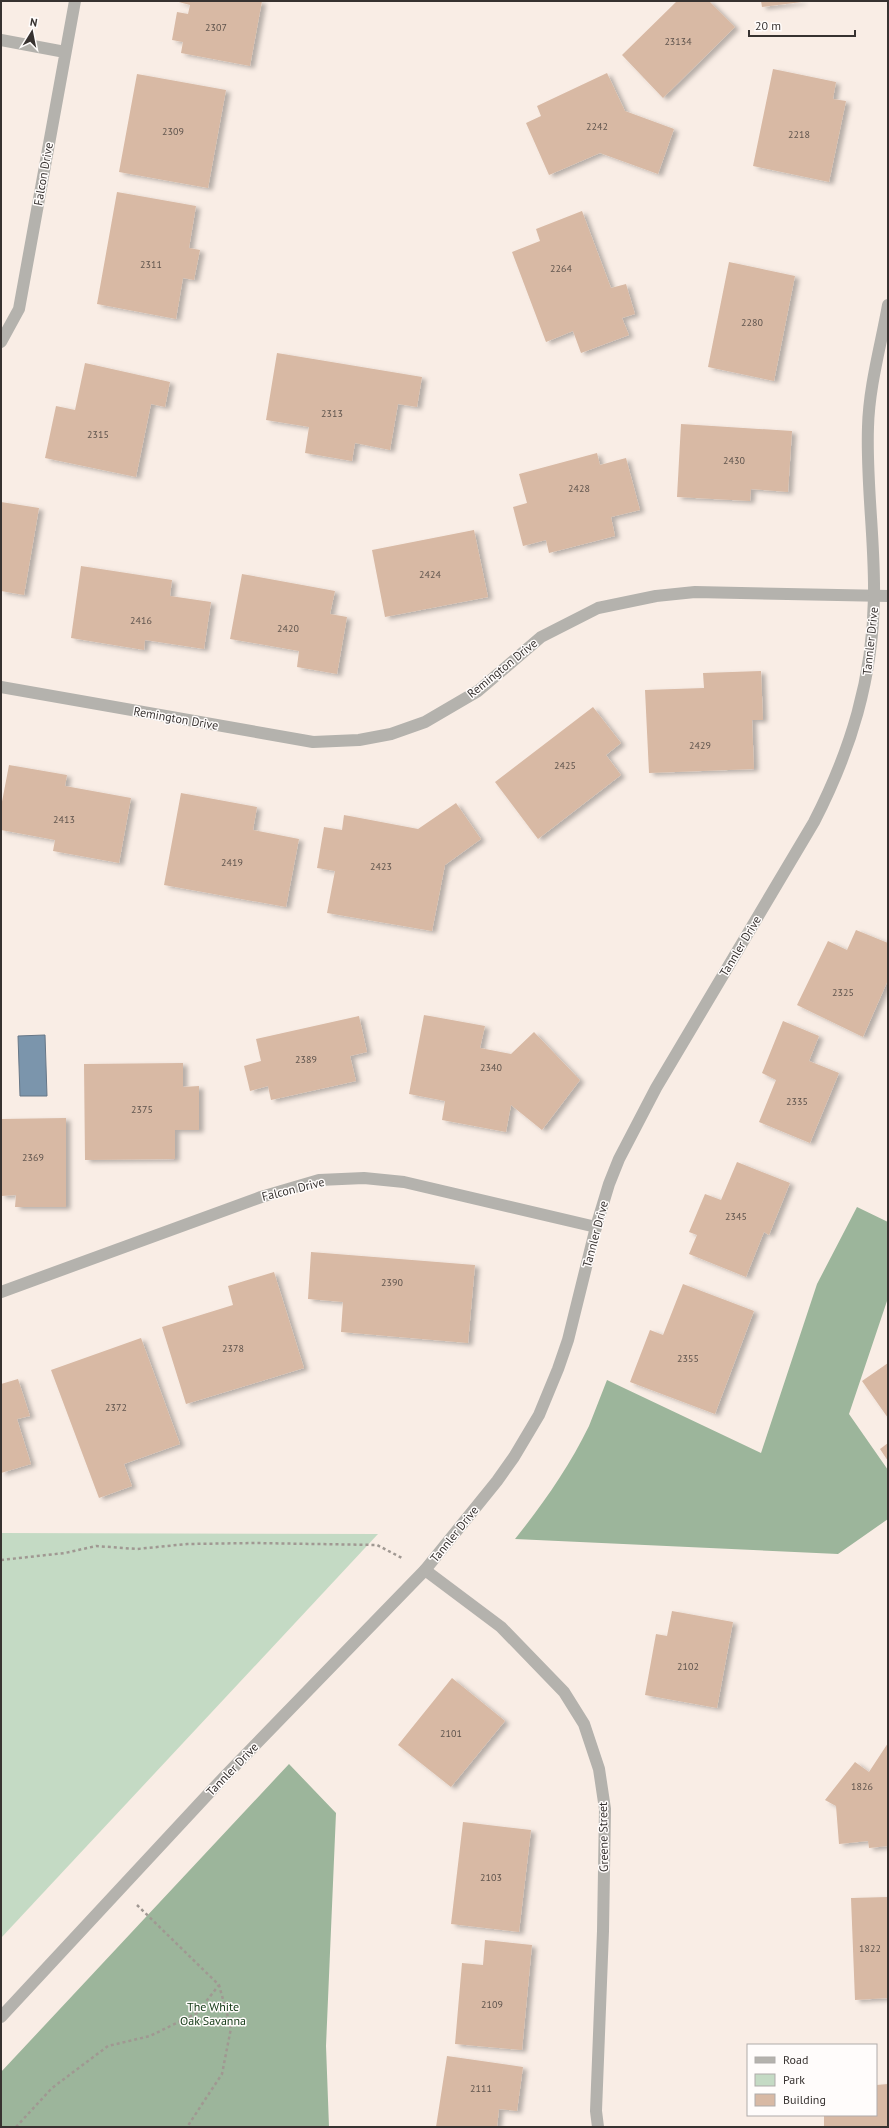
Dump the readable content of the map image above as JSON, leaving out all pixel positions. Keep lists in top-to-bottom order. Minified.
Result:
{"streets":{"street":["Falcon Drive","Tannler Drive","Remington Drive","Greene Street"]},"crossings":[["Falcon Drive","Tannler Drive"],["Tannler Drive","Remington Drive"],["Tannler Drive","Greene Street"]],"parks":["The White Oak Savanna"],"house_numbers":["2307","23134","2242","2309","2218","2311","2264","2280","2313","2315","2430","2428","2424","2416","2420","2429","2425","2413","2419","2423","2325","2389","2340","2335","2375","2369","2345","2390","2378","2355","2372","2102","2101","1826","2103","1822","2109","2111"],"legend":["Road","Park","Building"],"scale_bar":"20 m","north":"top"}
